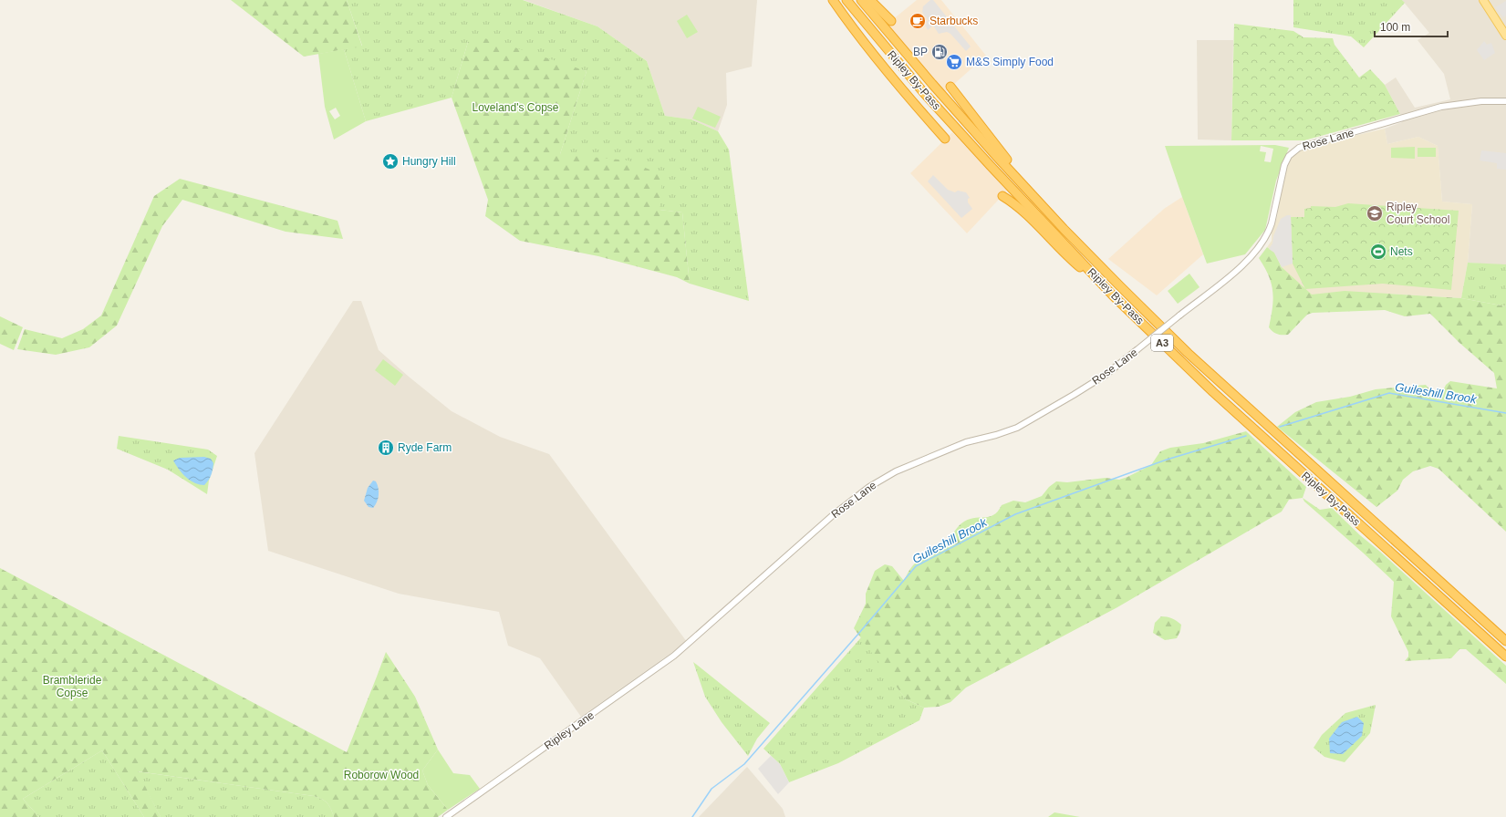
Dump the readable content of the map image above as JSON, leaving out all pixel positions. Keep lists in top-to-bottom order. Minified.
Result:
{"streets":{"highway":["Ripley By-Pass","A3"],"street":["Rose Lane","Ripley Lane"]},"crossings":[["Rose Lane","Ripley Lane"]],"water":["Guileshill Brook"],"parks":["Loveland's Copse","Brambleride Copse","Roborow Wood"],"places":{"cafe":["Starbucks"],"fuel station":["BP"],"supermarket":["M&S Simply Food"],"place":["Hungry Hill"],"school or university":["Ripley Court School"],"sports":["Nets"],"building":["Ryde Farm"]},"scale_bar":"100 m"}
